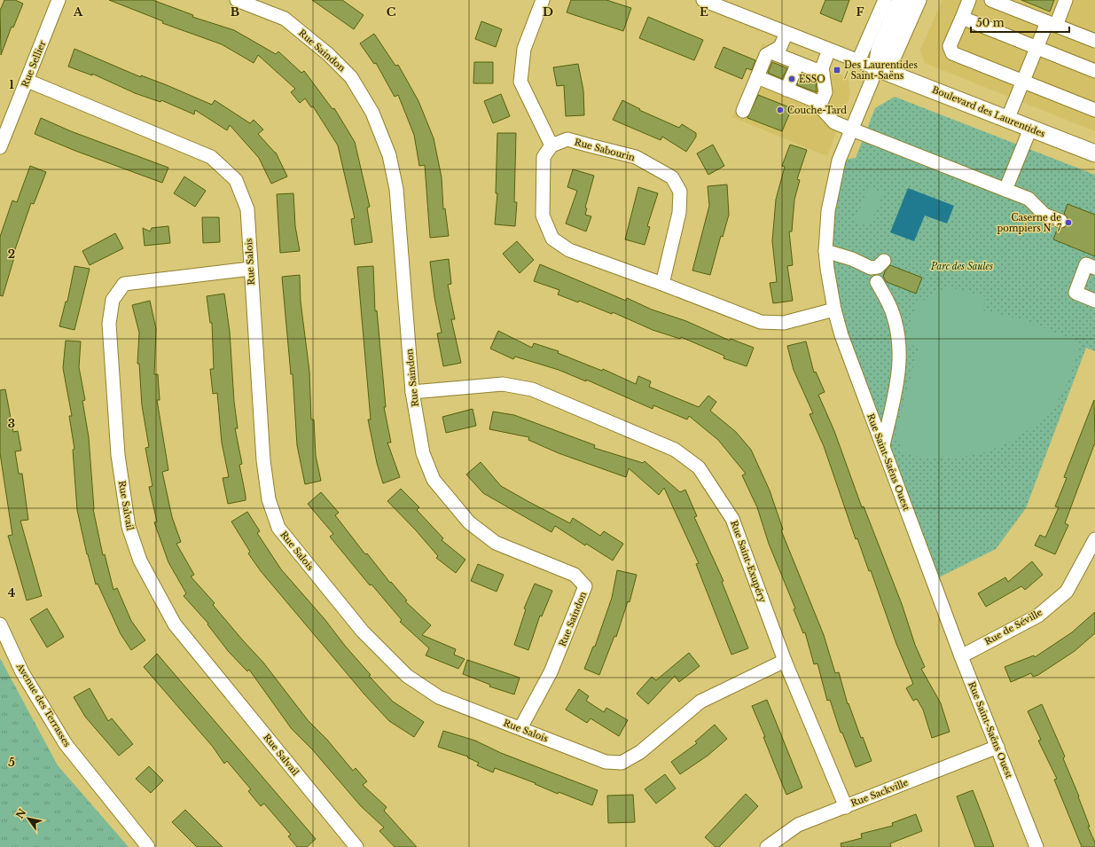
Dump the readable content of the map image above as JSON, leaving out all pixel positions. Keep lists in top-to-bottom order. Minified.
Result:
{"streets":{"main road":["Boulevard des Laurentides"],"street":["Rue Saindon","Rue Sellier","Rue Sabourin","Rue Salois","Rue Saint-Saëns Ouest","Rue Salvail","Rue Saint-Exupéry","Rue de Séville","Avenue des Terrasses","Rue Sackville"]},"crossings":[["Rue Saindon","Rue Salois"],["Rue Saindon","Rue Saint-Exupéry"],["Rue Sellier","Rue Salois"],["Boulevard des Laurentides","Rue Saint-Saëns Ouest"],["Rue Salois","Rue Salvail"],["Rue Salois","Rue Saint-Exupéry"],["Rue Saint-Saëns Ouest","Rue de Séville"],["Rue Saint-Saëns Ouest","Rue Sackville"],["Rue Saint-Exupéry","Rue Sackville"]],"parks":["Parc des Saules"],"places":{"transit":["Des Laurentides / Saint-Saëns"],"other":["ESSO","Couche-Tard","Caserne de pompiers N° 7"]},"scale_bar":"50 m","north":"top left","grid":{"columns":["A","B","C","D","E","F"],"rows":["1","2","3","4","5"]}}
